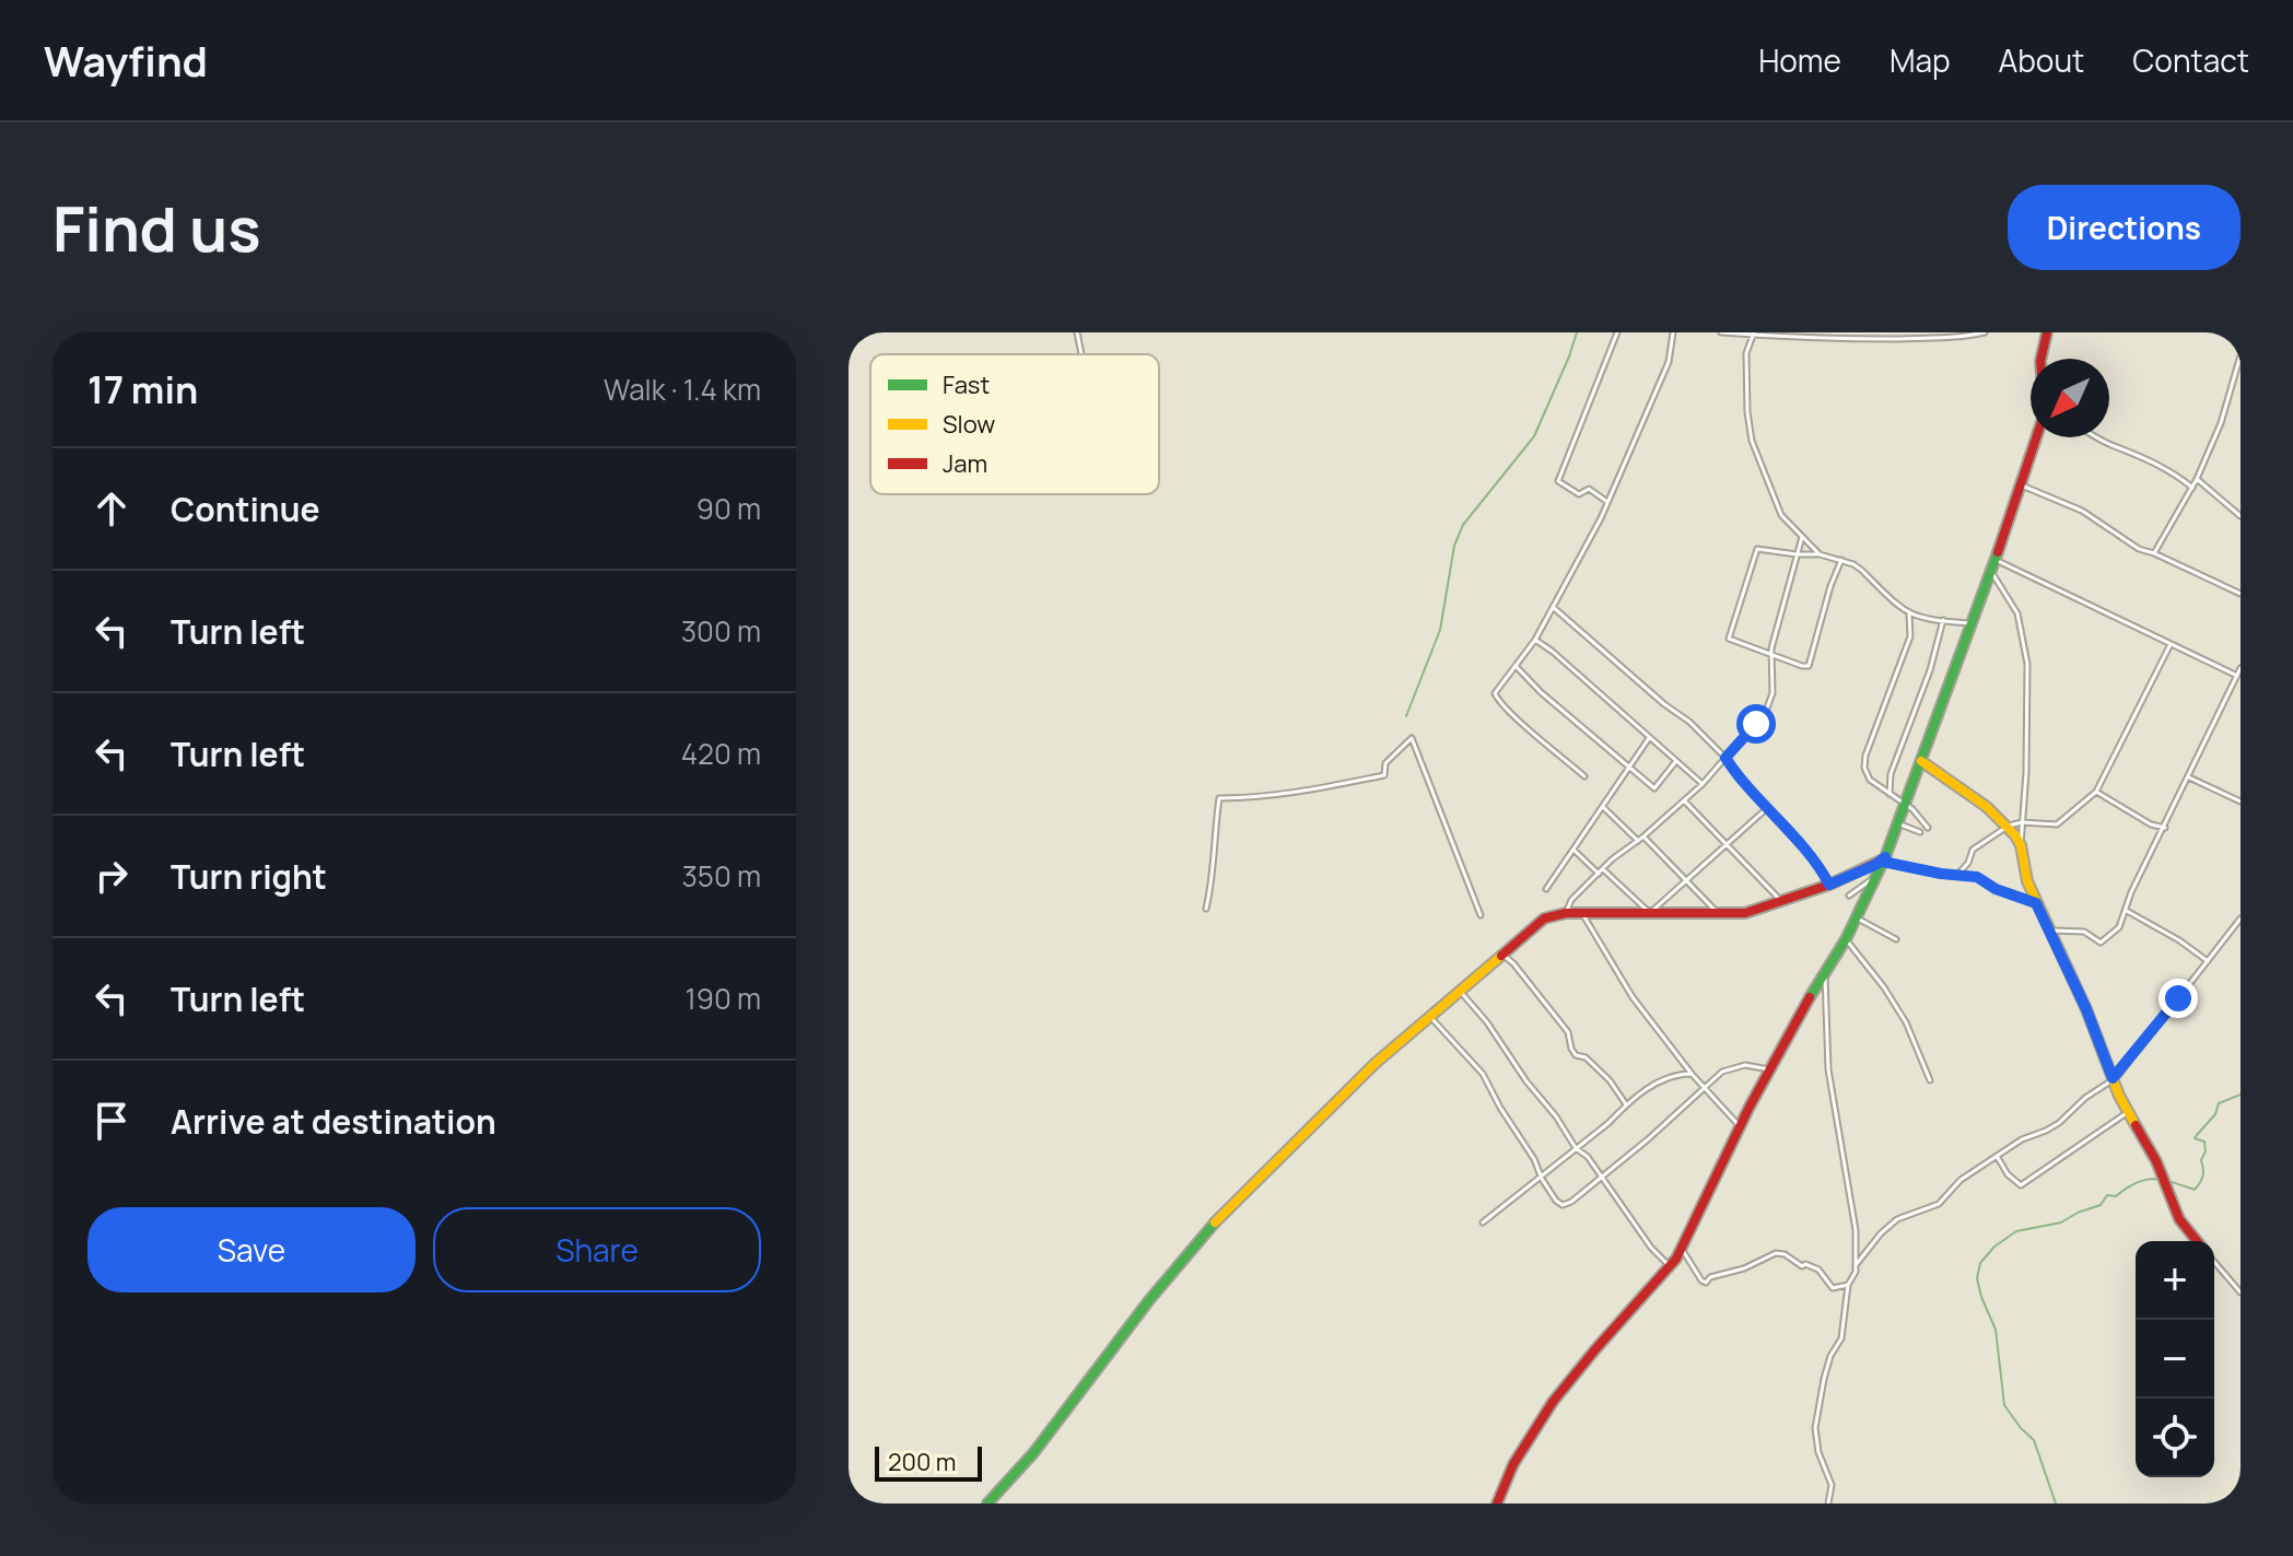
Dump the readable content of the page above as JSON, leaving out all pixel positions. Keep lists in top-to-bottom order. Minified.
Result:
{"legend":["Fast","Slow","Jam"],"scale_bar":"200 m","north":"bottom left","page":{"header":"Wayfind","nav":["Home","Map","About","Contact"],"buttons":["Directions",["Save","Share"]],"title":"Find us","heading":["17 min","Walk · 1.4 km"],"list":[["Continue","90 m"],["Turn left","300 m"],["Turn left","420 m"],["Turn right","350 m"],["Turn left","190 m"],"Arrive at destination"],"map_buttons":["+","−"],"scale":"200 m"}}
